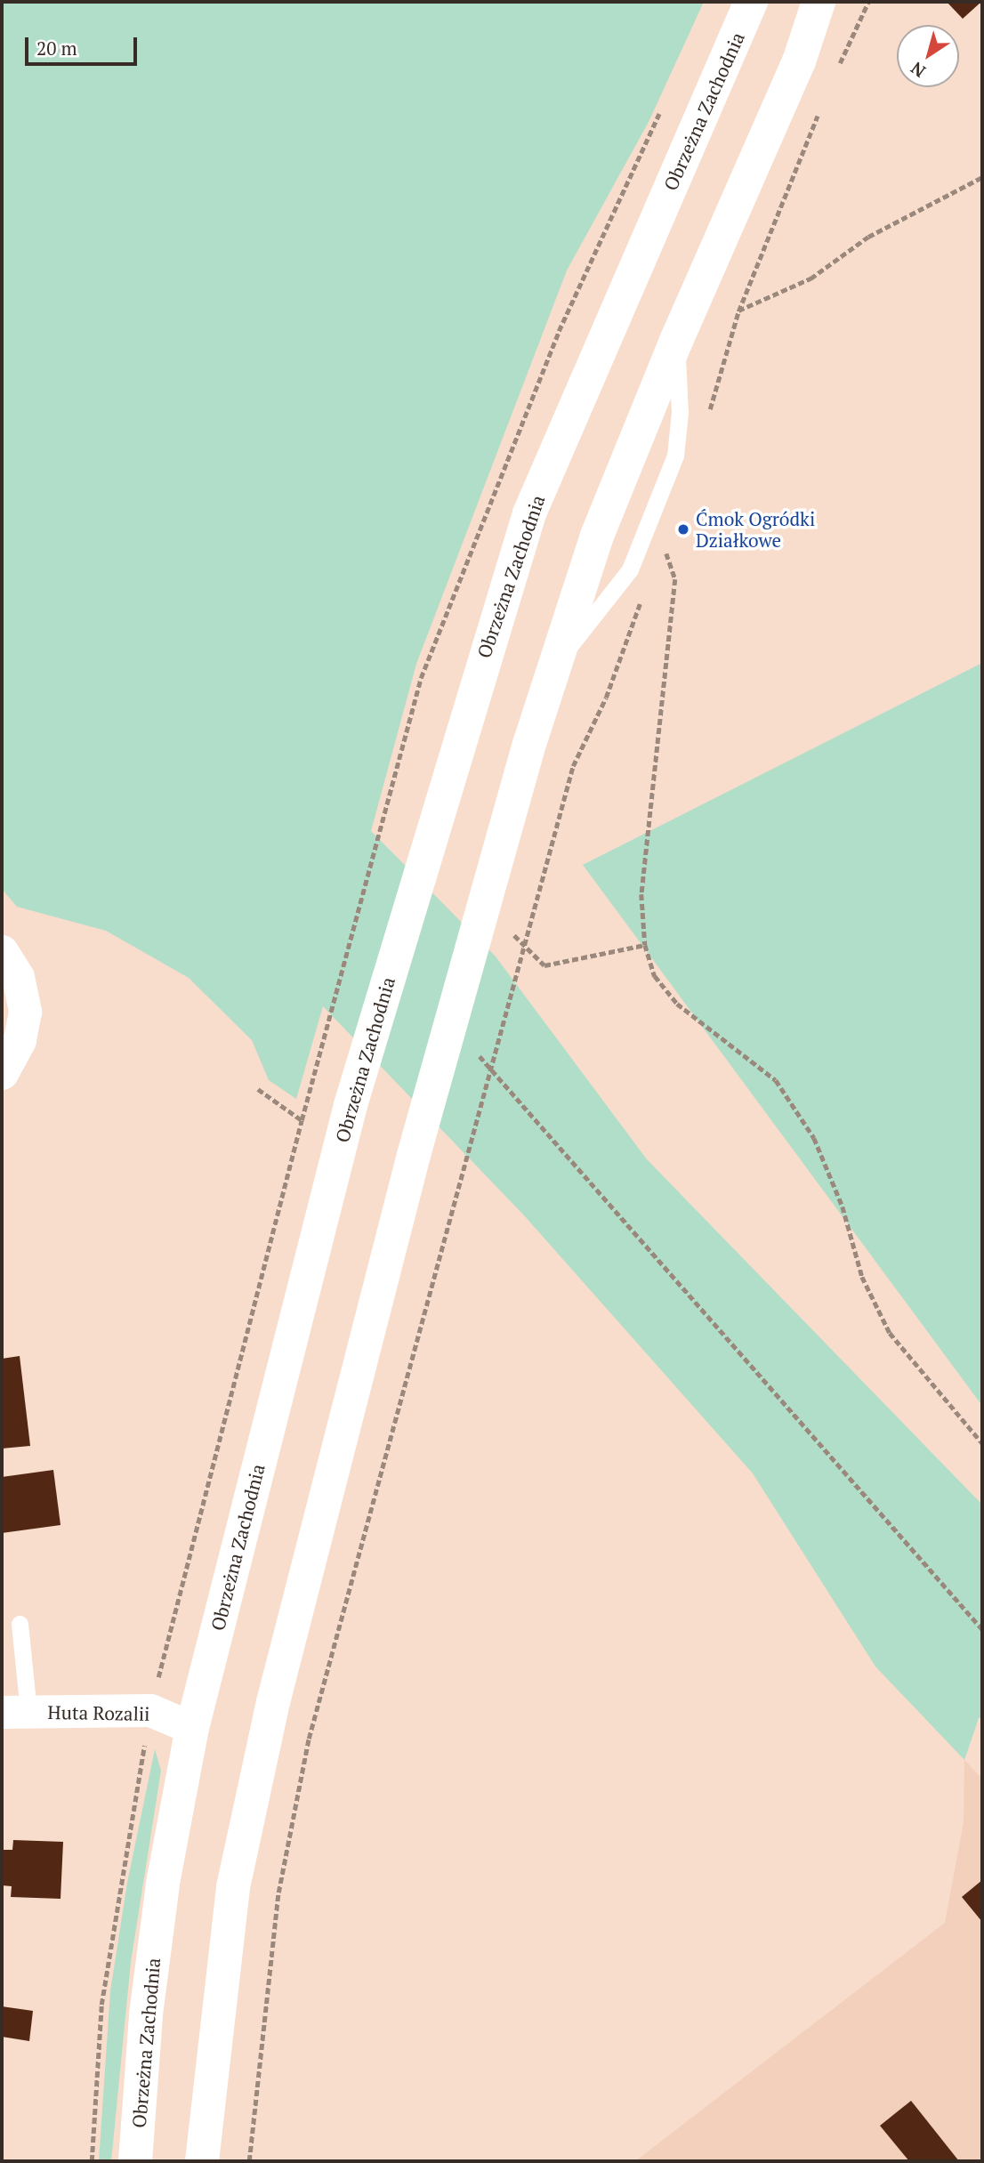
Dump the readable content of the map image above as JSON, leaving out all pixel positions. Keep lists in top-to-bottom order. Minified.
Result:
{"streets":{"street":["Obrzeżna Zachodnia","Huta Rozalii"]},"crossings":[["Obrzeżna Zachodnia","Huta Rozalii"]],"places":["Ćmok Ogródki Działkowe"],"scale_bar":"20 m","north":"bottom left"}
